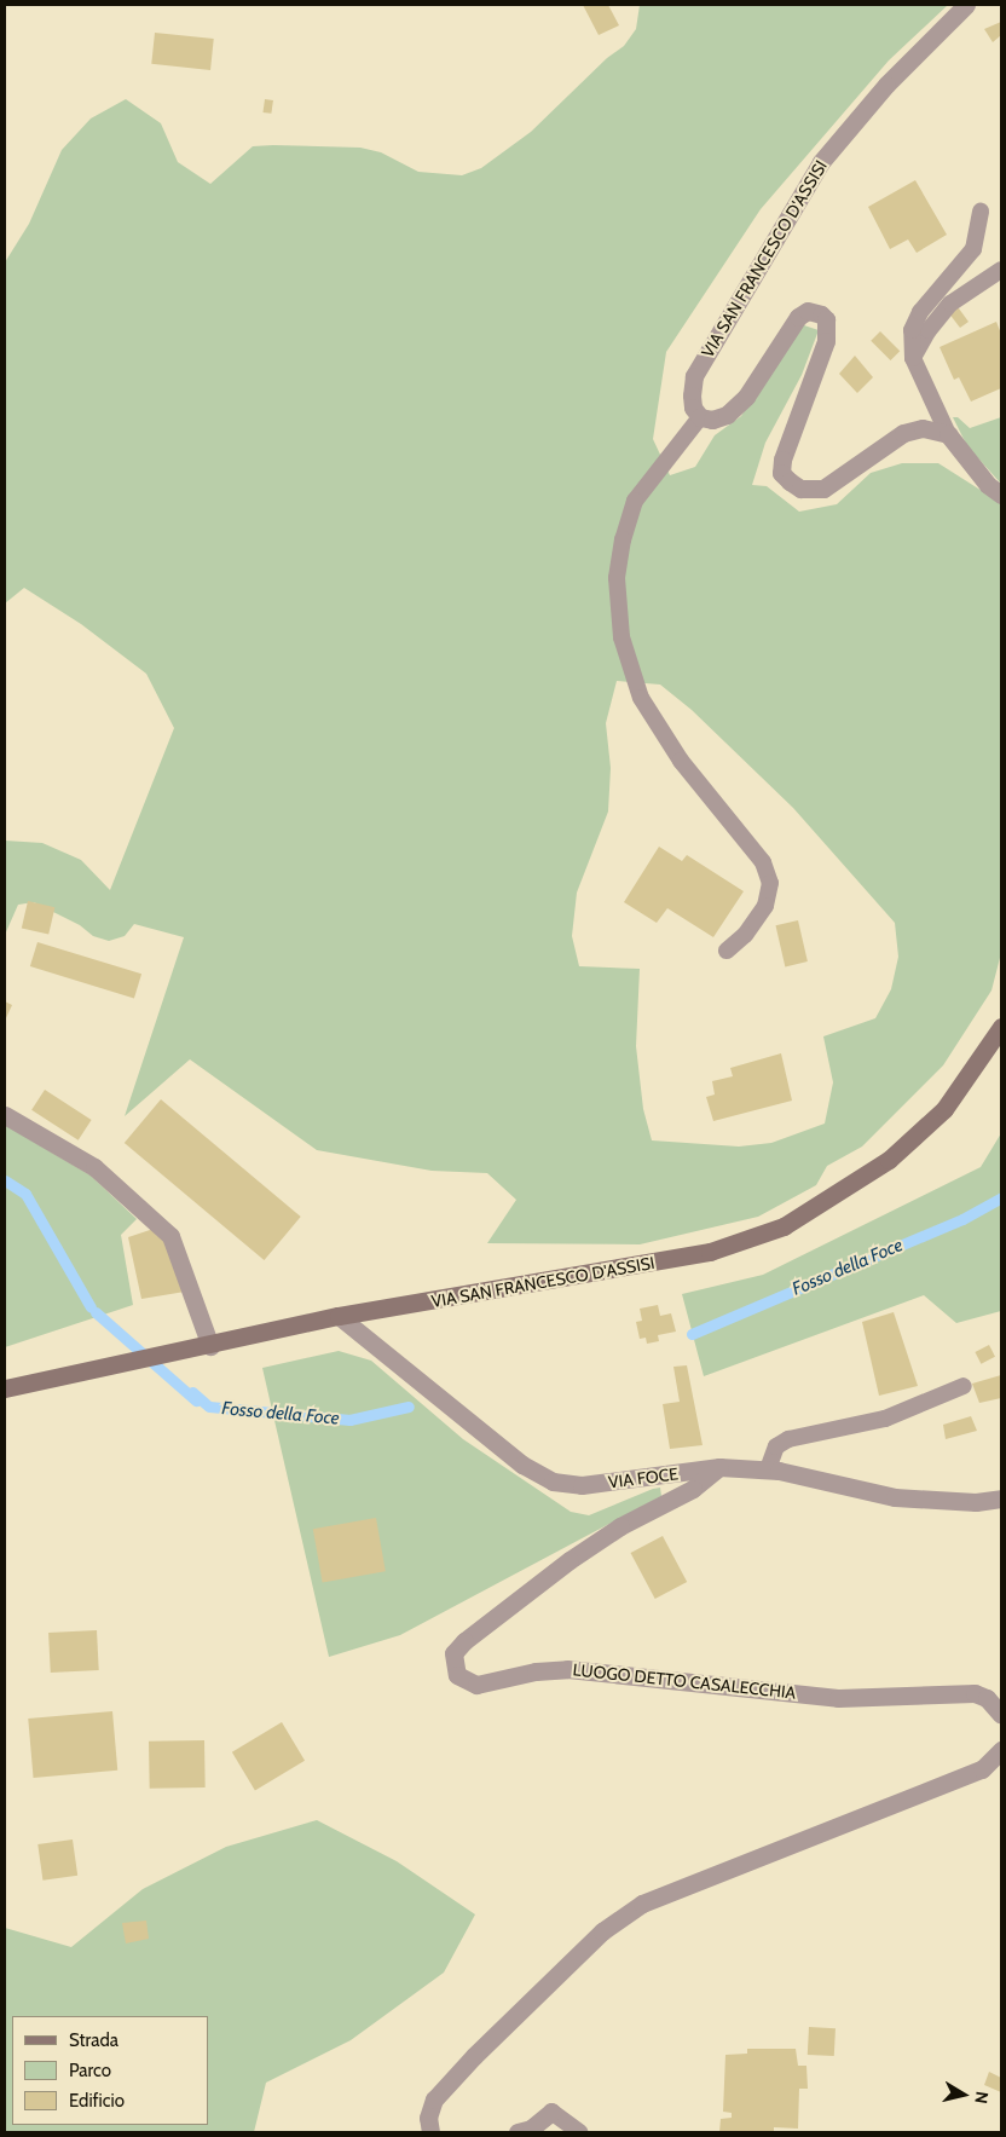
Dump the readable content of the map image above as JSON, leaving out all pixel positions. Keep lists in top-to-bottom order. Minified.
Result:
{"streets":{"main road":["VIA SAN FRANCESCO D'ASSISI"],"street":["VIA FOCE","LUOGO DETTO CASALECCHIA"]},"crossings":[["VIA SAN FRANCESCO D'ASSISI","VIA FOCE"],["VIA FOCE","LUOGO DETTO CASALECCHIA"]],"water":["Fosso della Foce"],"legend":["Strada","Parco","Edificio"],"north":"right"}
